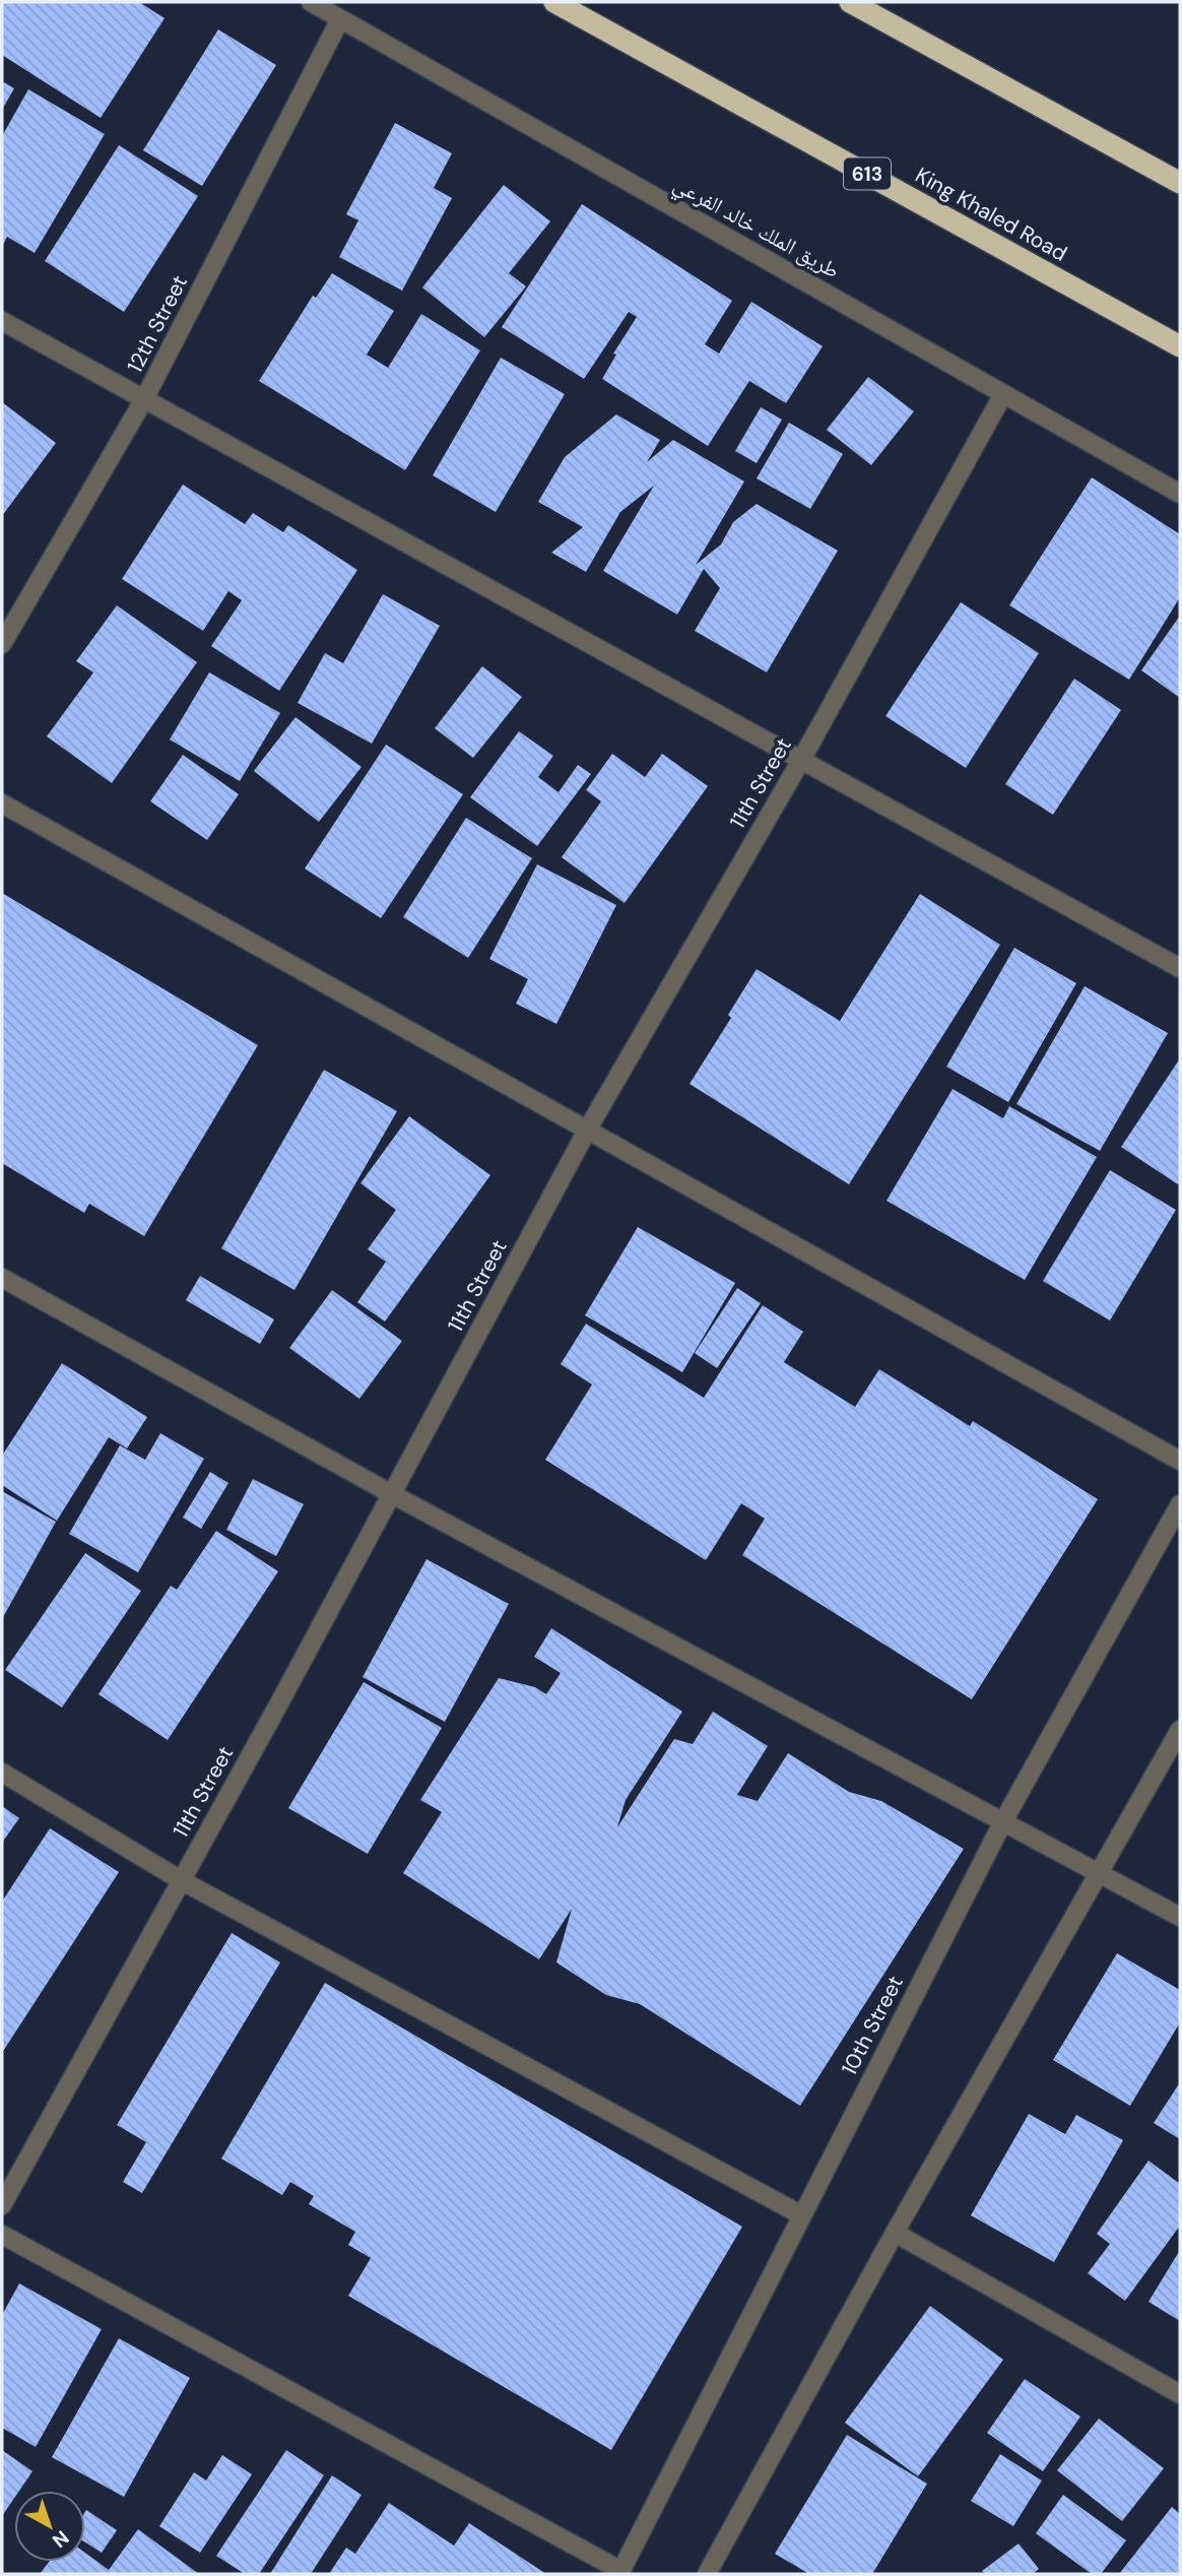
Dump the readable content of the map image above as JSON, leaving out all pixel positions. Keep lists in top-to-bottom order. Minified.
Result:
{"streets":{"highway":["613","King Khaled Road"],"street":["طريق الملك خالد الفرعي","12th Street","11th Street","10th Street"]},"crossings":[["طريق الملك خالد الفرعي","12th Street"],["طريق الملك خالد الفرعي","11th Street"]],"north":"bottom right"}
